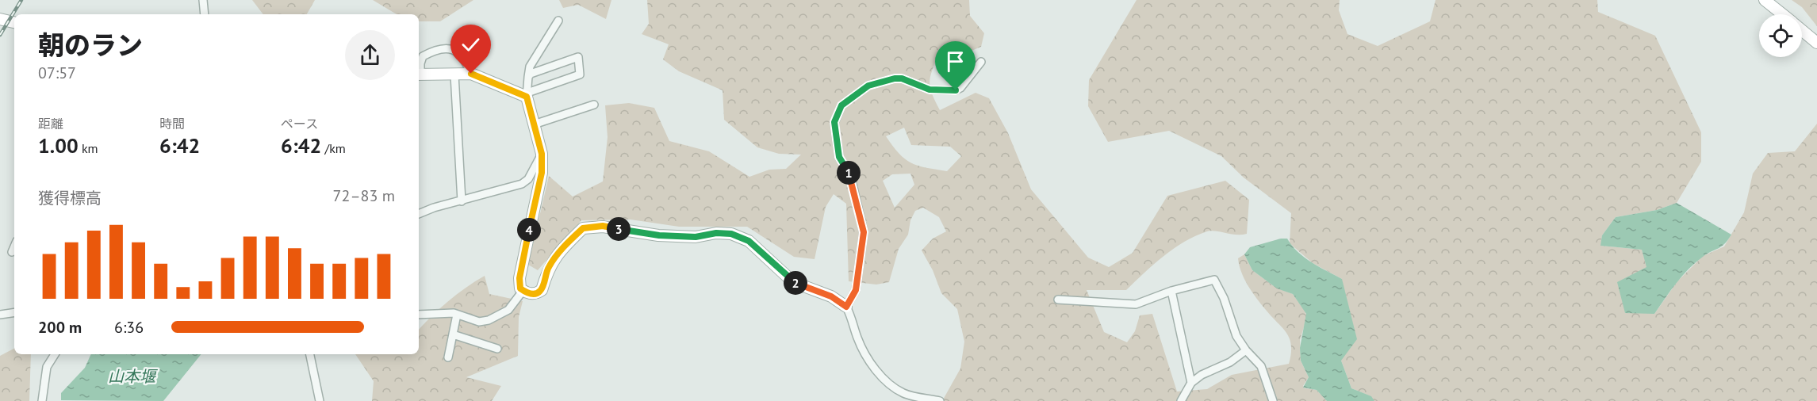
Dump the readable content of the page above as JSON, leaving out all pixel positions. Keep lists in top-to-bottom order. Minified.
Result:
{"water":["山本堰"],"page":{"heading":["朝のラン","07:57"],"stats":[["距離","1.00 km"],["時間","6:42"],["ペース","6:42 /km"]],"pins":["1","3","4","2"],"chart":["獲得標高","72–83 m"],"list":[{"name":"200 m","note":"6:36"}]}}
